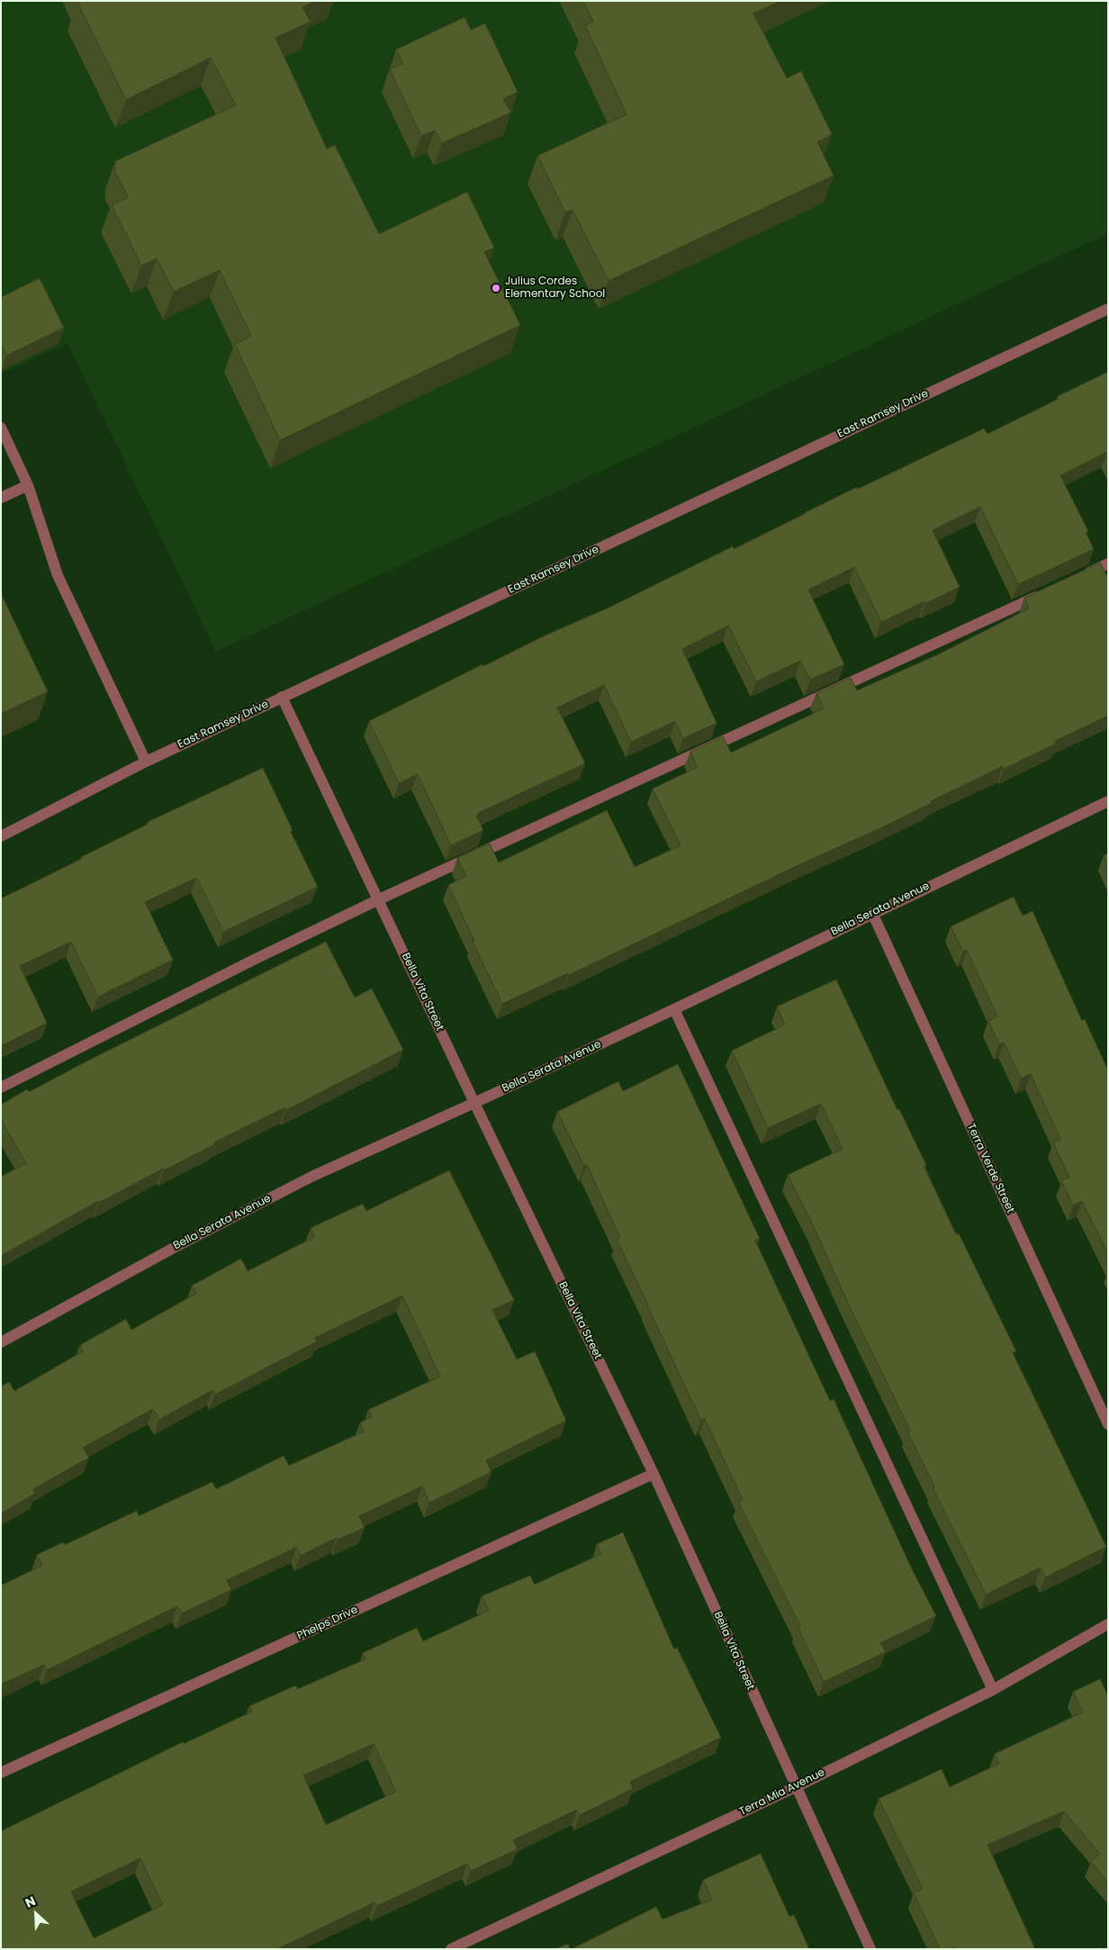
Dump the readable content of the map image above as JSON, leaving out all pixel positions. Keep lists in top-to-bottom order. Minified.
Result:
{"streets":{"street":["East Ramsey Drive","Bella Serata Avenue","Bella Vita Street","Terra Verde Street","Phelps Drive","Terra Mia Avenue"]},"crossings":[["East Ramsey Drive","Bella Vita Street"],["Bella Serata Avenue","Bella Vita Street"],["Bella Serata Avenue","Terra Verde Street"],["Bella Vita Street","Phelps Drive"],["Bella Vita Street","Terra Mia Avenue"]],"places":["Julius Cordes Elementary School"],"north":"top left"}
